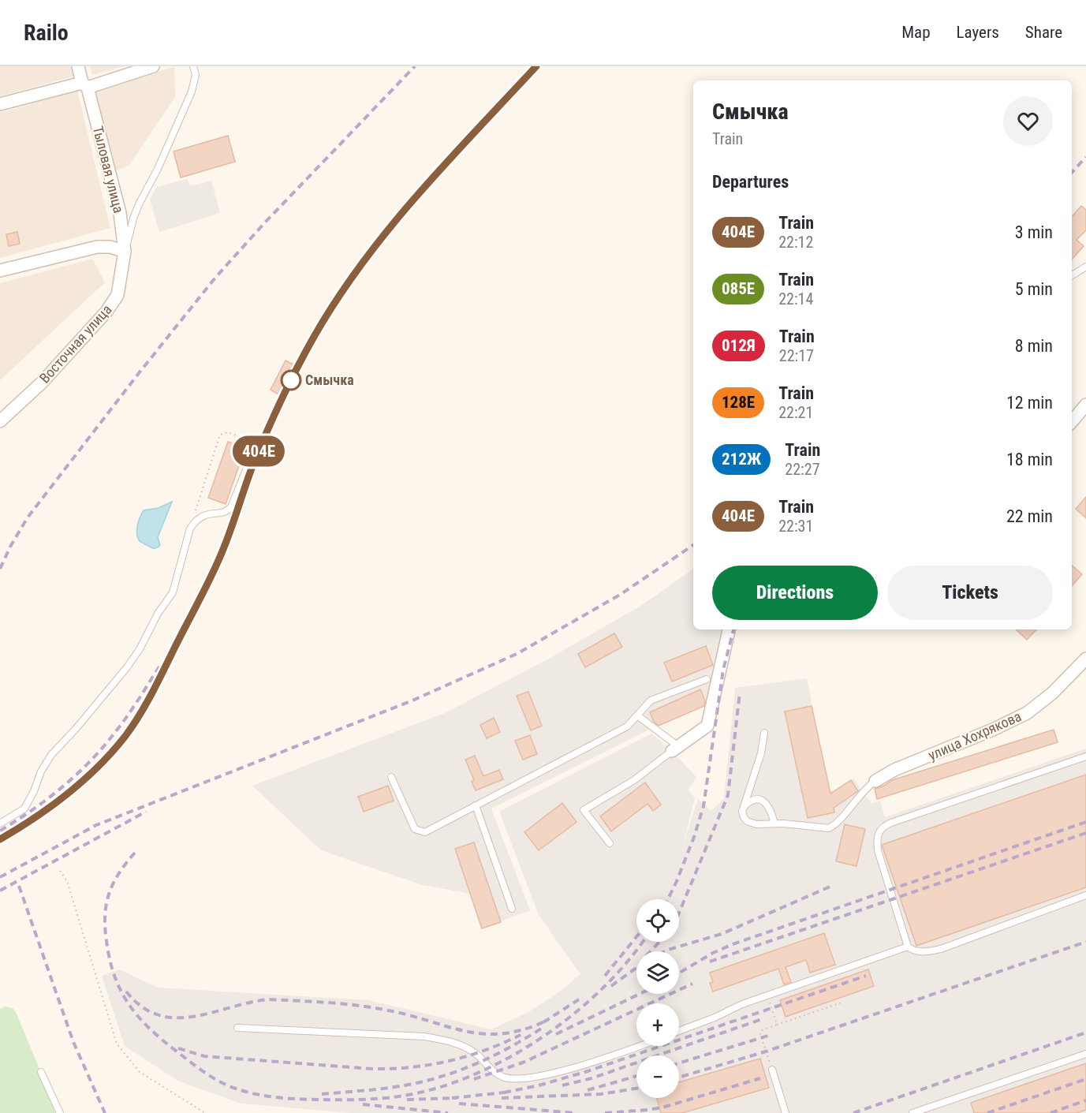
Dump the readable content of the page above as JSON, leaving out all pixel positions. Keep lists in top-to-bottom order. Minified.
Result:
{"streets":{"street":["Тыловая улица","Восточная улица","улица Хохрякова"]},"crossings":[["Тыловая улица","Восточная улица"]],"places":["Смычка"],"page":{"header":"Railo","nav":["Map","Layers","Share"],"on_map":"404Е","heading":[["Смычка","Train"],"Departures"],"list":[{"mark":"404Е","name":"Train","note":"22:12","value":"3 min"},{"mark":"085Е","name":"Train","note":"22:14","value":"5 min"},{"mark":"012Я","name":"Train","note":"22:17","value":"8 min"},{"mark":"128Е","name":"Train","note":"22:21","value":"12 min"},{"mark":"212Ж","name":"Train","note":"22:27","value":"18 min"},{"mark":"404Е","name":"Train","note":"22:31","value":"22 min"}],"buttons":["Directions","Tickets"],"map_buttons":["+","−"]}}
